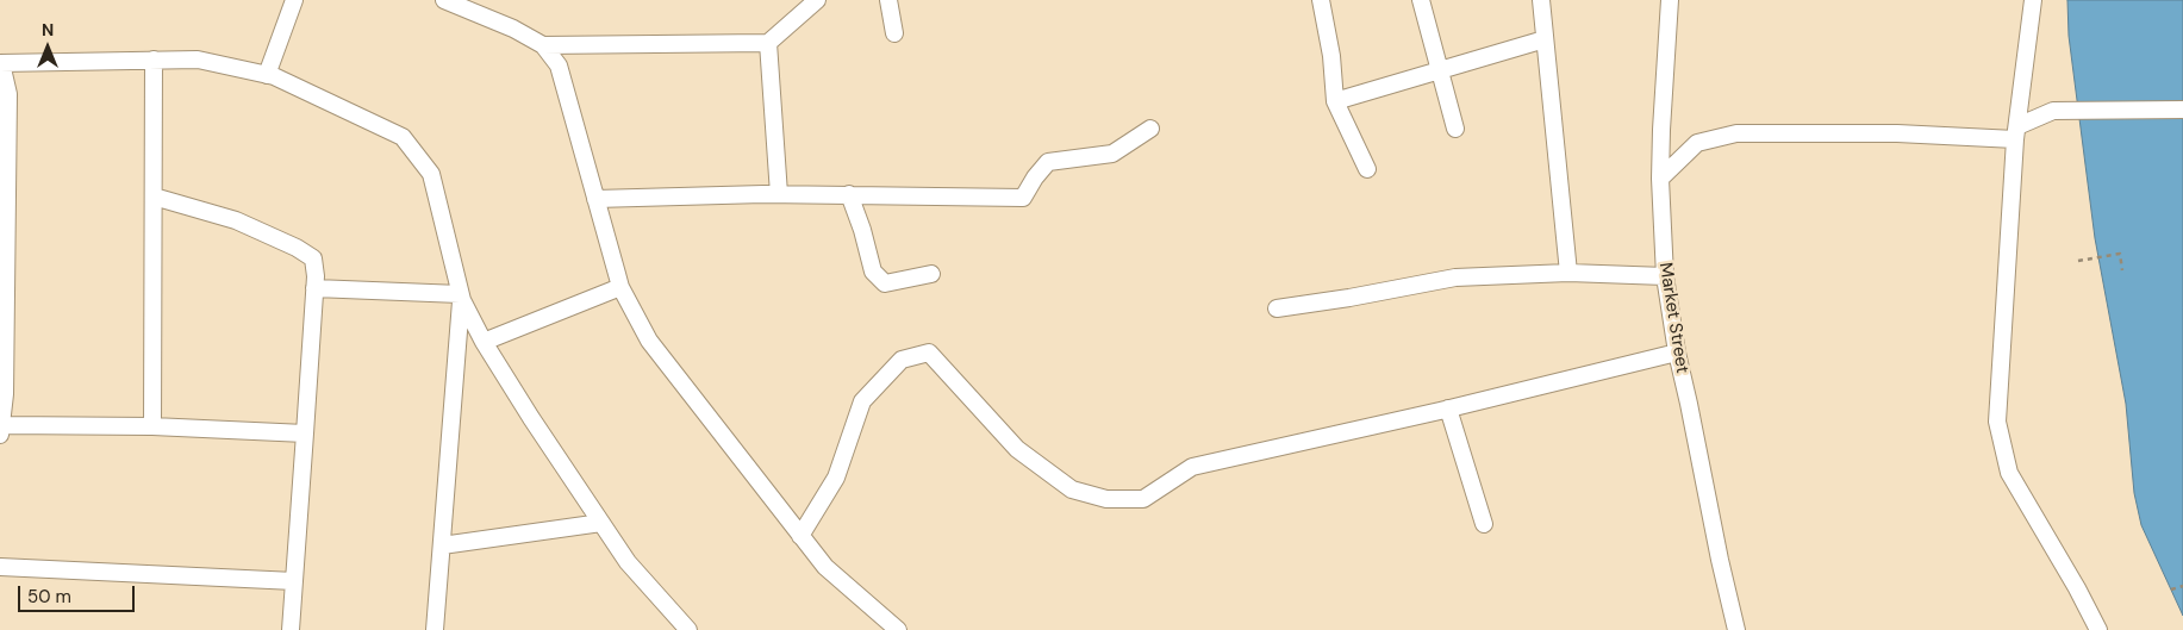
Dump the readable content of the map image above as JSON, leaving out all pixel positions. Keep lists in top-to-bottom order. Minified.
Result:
{"streets":{"street":["Market Street"]},"scale_bar":"50 m","north":"top"}
